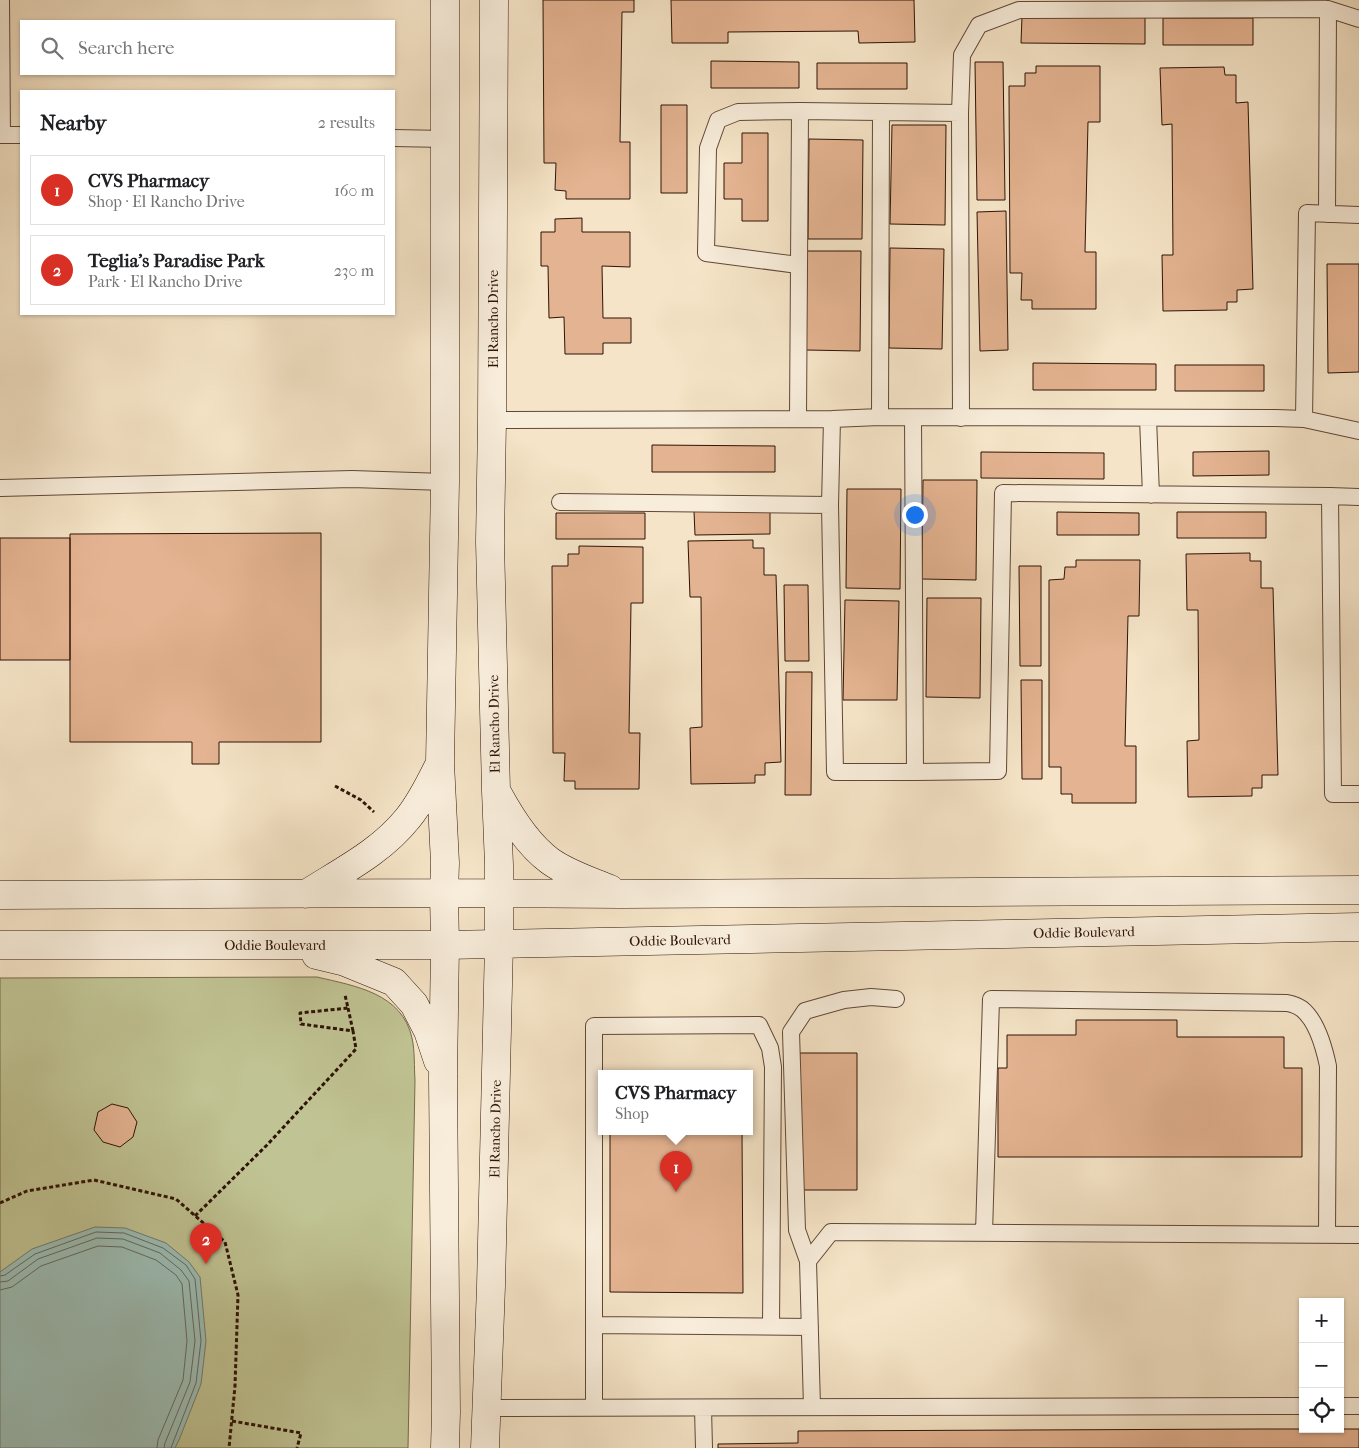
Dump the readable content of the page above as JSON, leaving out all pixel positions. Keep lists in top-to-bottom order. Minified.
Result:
{"streets":{"main road":["El Rancho Drive","Oddie Boulevard"]},"crossings":[["El Rancho Drive","Oddie Boulevard"]],"page":{"search":"Search here","heading":["Nearby","2 results"],"list":[{"mark":"1","name":"CVS Pharmacy","note":"Shop · El Rancho Drive","value":"160 m"},{"mark":"2","name":"Teglia's Paradise Park","note":"Park · El Rancho Drive","value":"230 m"}],"popup":["CVS Pharmacy","Shop"],"pins":["1","2"],"map_buttons":["+","−"]}}
